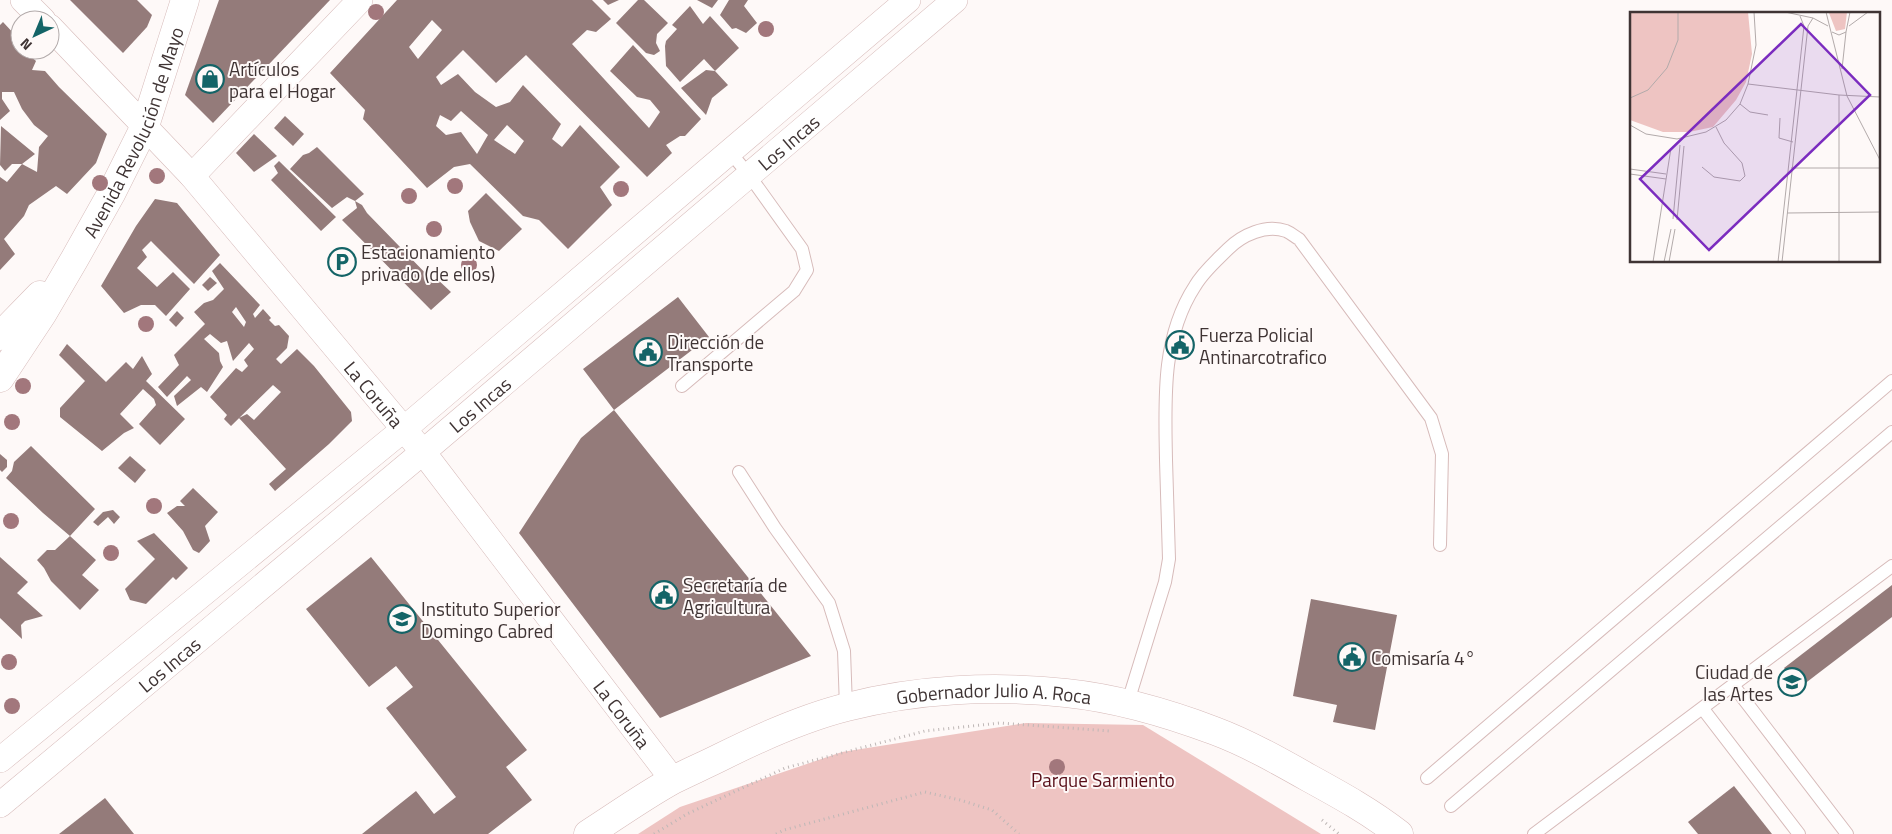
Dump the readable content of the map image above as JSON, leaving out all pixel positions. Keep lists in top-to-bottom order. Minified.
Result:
{"streets":{"main road":["Avenida Revolución de Mayo","Gobernador Julio A. Roca"],"street":["Los Incas","La Coruña"]},"crossings":[["Avenida Revolución de Mayo","La Coruña"],["Los Incas","La Coruña"],["La Coruña","Gobernador Julio A. Roca"]],"parks":["Parque Sarmiento"],"places":{"shop":["Artículos para el Hogar"],"parking":["Estacionamiento privado (de ellos)"],"public building":["Fuerza Policial Antinarcotrafico","Dirección de Transporte","Secretaría de Agricultura","Comisaría 4°"],"school or university":["Instituto Superior Domingo Cabred","Ciudad de las Artes"]},"north":"bottom left"}
